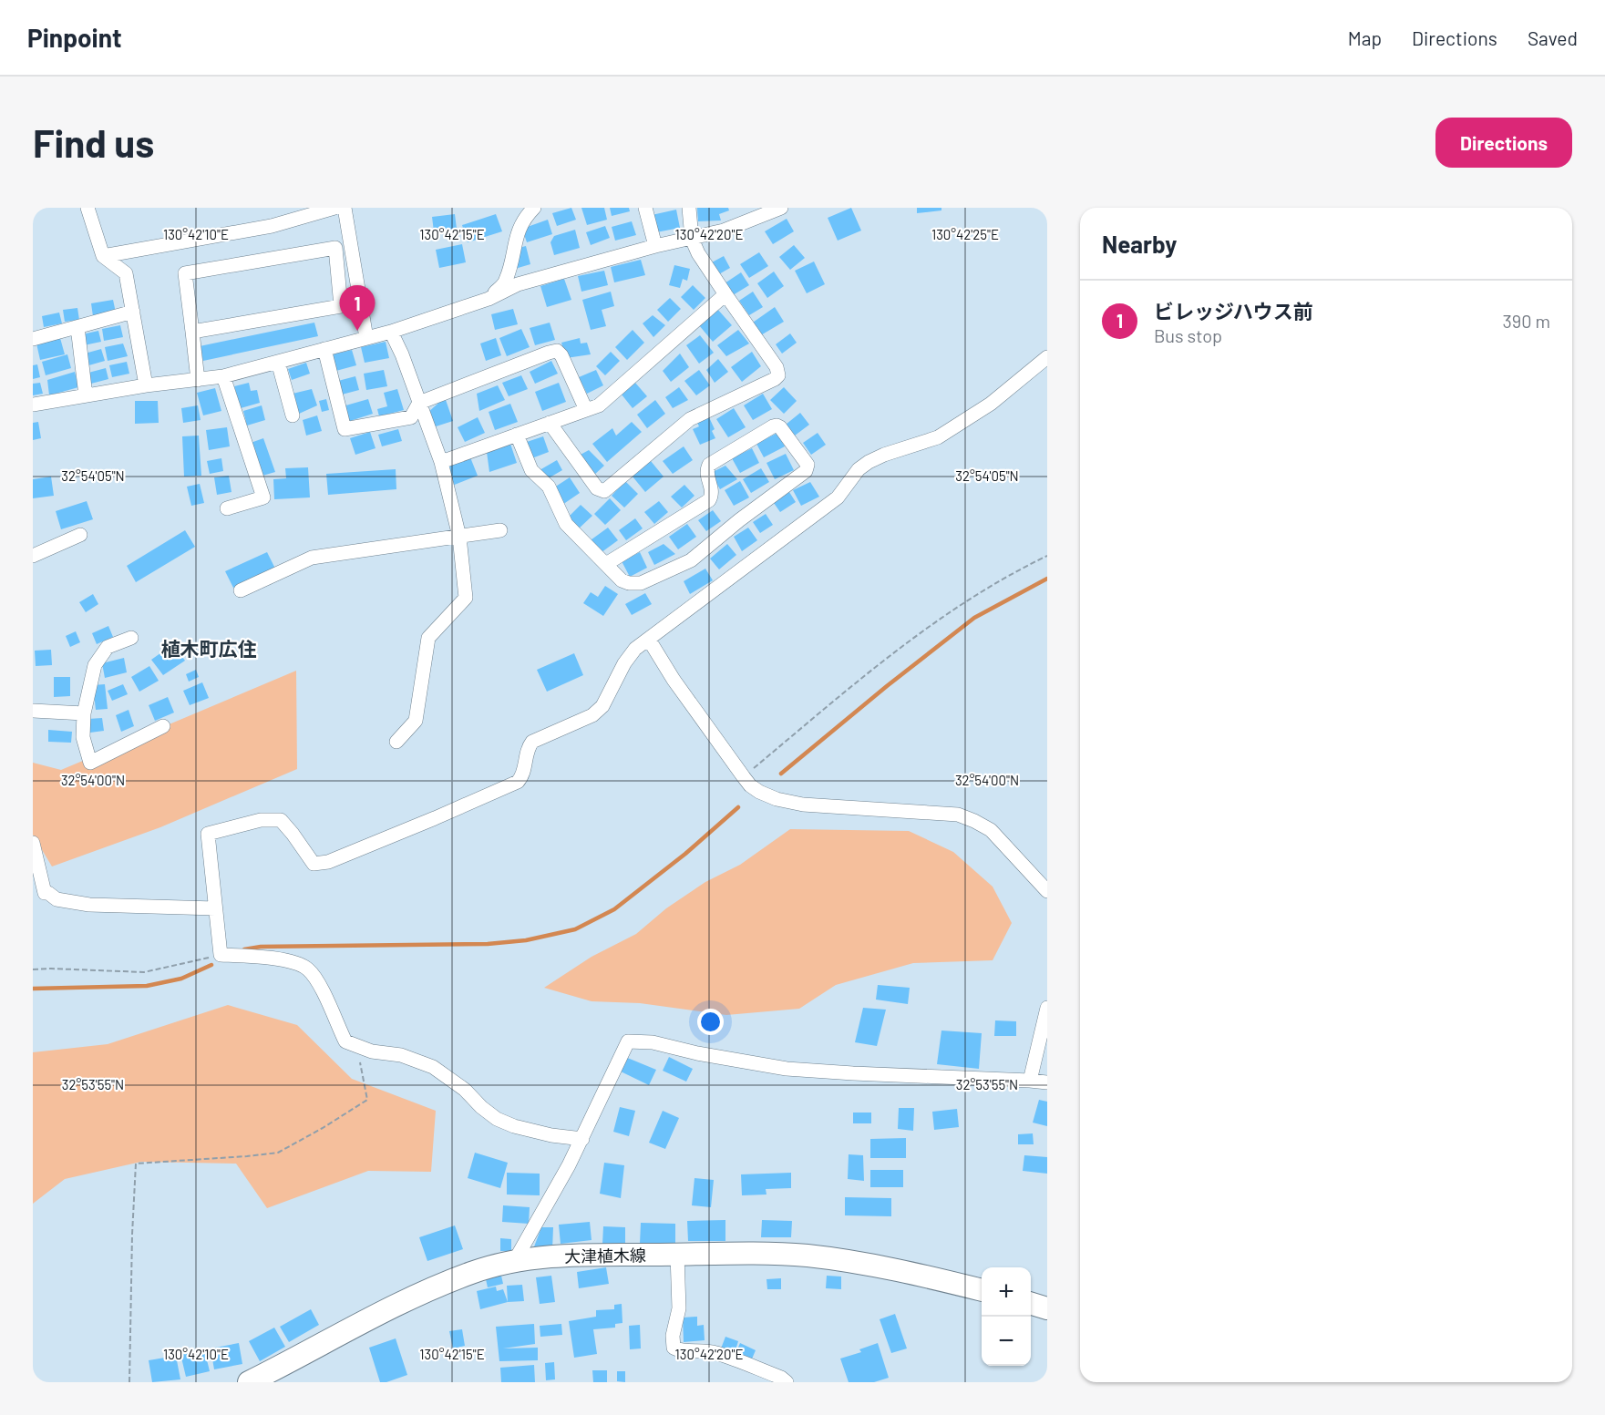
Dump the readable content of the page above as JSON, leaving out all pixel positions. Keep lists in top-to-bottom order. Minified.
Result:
{"streets":{"main road":["大津植木線"]},"districts":["植木町広住"],"page":{"header":"Pinpoint","nav":["Map","Directions","Saved"],"buttons":"Directions","title":"Find us","heading":"Nearby","list":[{"mark":"1","name":"ビレッジハウス前","note":"Bus stop","value":"390 m"}],"pins":"1","map_buttons":["+","−"]},"coordinates":["130°42'10\"E","130°42'15\"E","130°42'20\"E","130°42'25\"E","32°54'05\"N","32°54'00\"N","32°53'55\"N"]}
